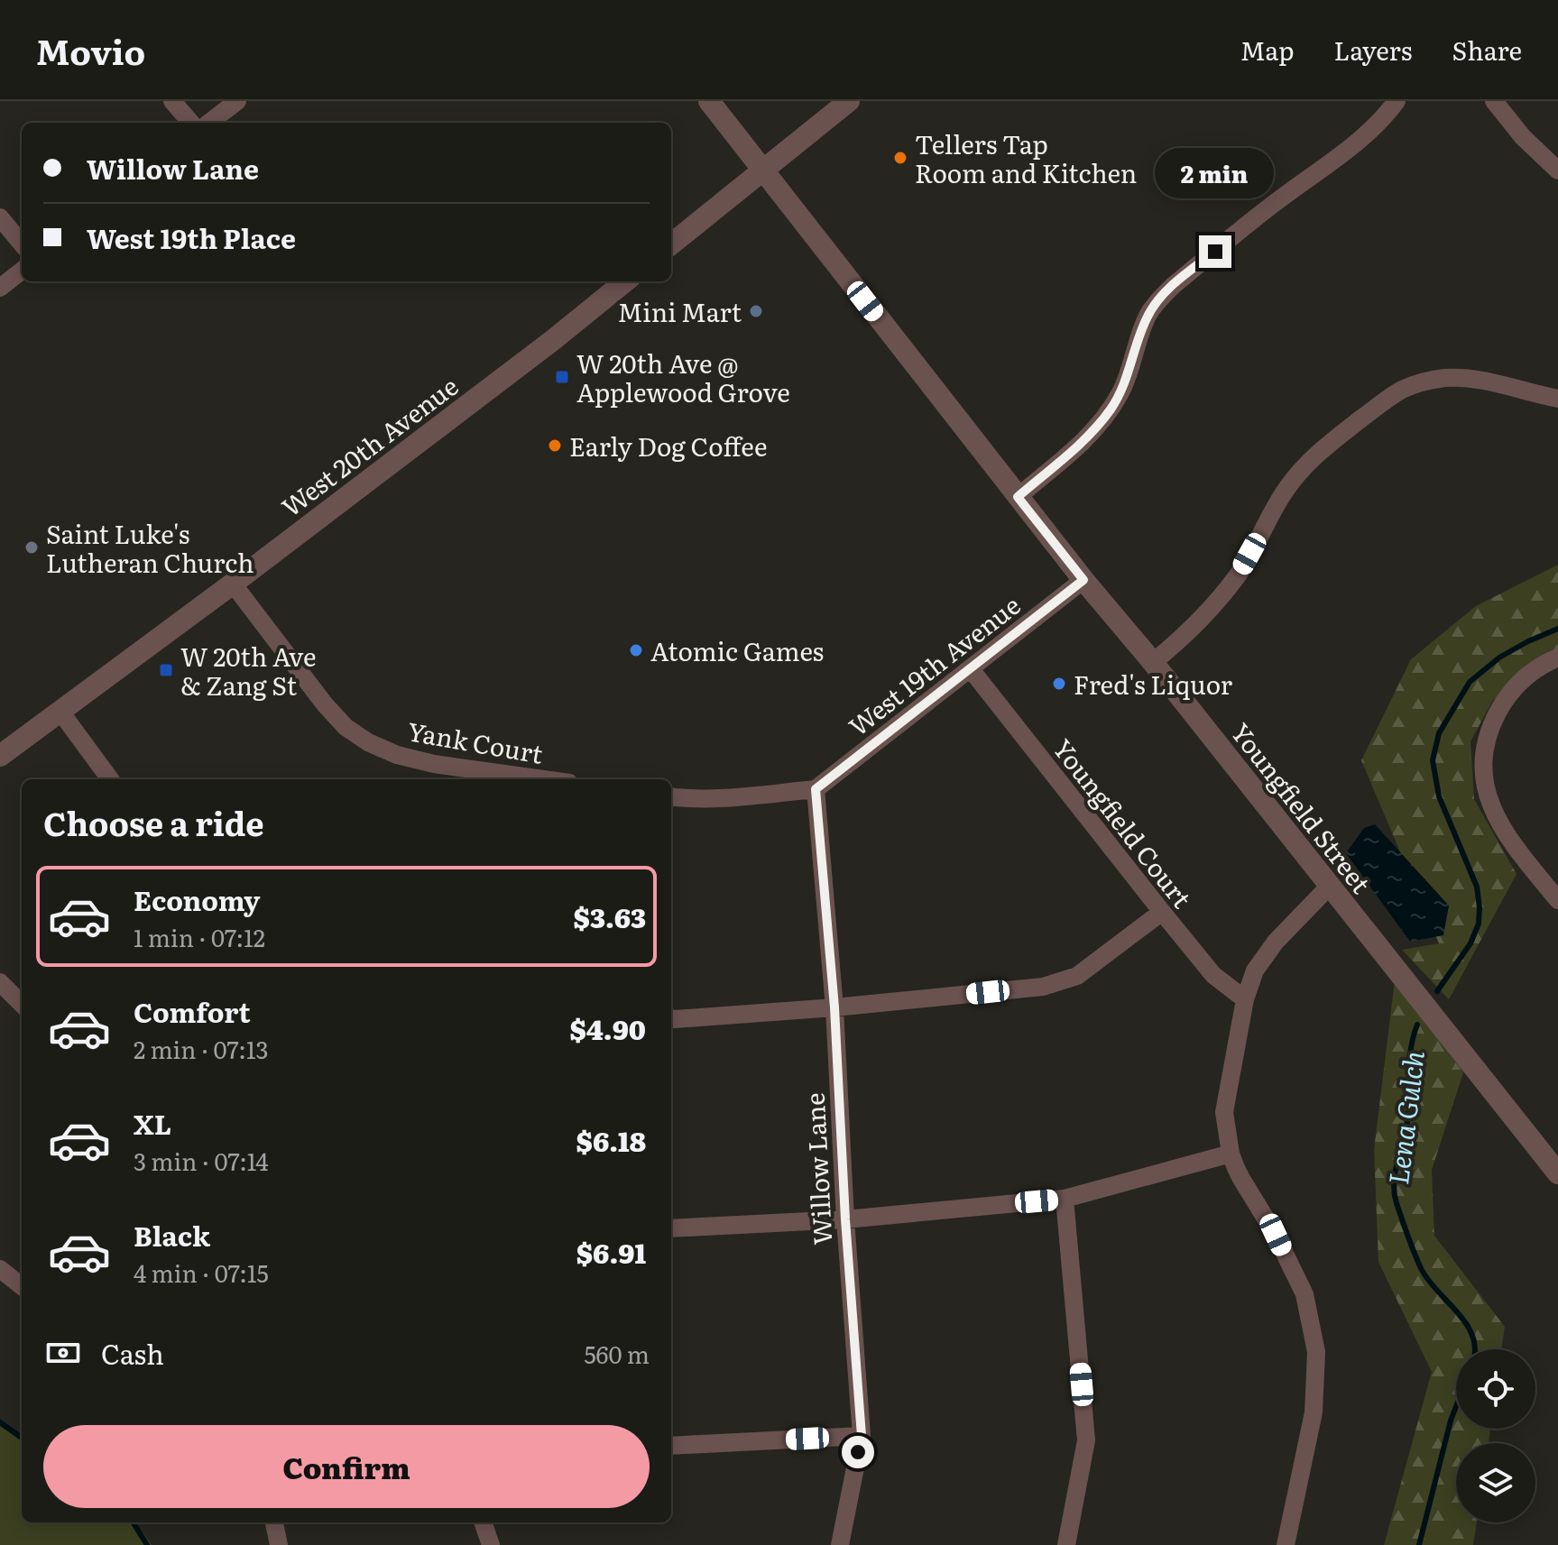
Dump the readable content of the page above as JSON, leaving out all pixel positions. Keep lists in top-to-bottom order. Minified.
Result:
{"streets":{"street":["West 20th Avenue","West 19th Avenue","Yank Court","Youngfield Street","Youngfield Court","Willow Lane"]},"crossings":[["West 20th Avenue","Yank Court"],["West 19th Avenue","Youngfield Street"],["West 19th Avenue","Youngfield Court"],["West 19th Avenue","Willow Lane"]],"water":["Lena Gulch"],"places":{"other":["Tellers Tap Room and Kitchen","Mini Mart","Early Dog Coffee","Saint Luke's Lutheran Church","Atomic Games","Fred's Liquor"],"transit":["W 20th Ave @ Applewood Grove","W 20th Ave & Zang St"]},"page":{"header":"Movio","nav":["Map","Layers","Share"],"banner":["Willow Lane","West 19th Place"],"bubble":"2 min","heading":"Choose a ride","list":[{"name":"Economy","note":"1 min · 07:12","value":"$3.63"},{"name":"Comfort","note":"2 min · 07:13","value":"$4.90"},{"name":"XL","note":"3 min · 07:14","value":"$6.18"},{"name":"Black","note":"4 min · 07:15","value":"$6.91"}],"pay":["Cash","560 m"],"buttons":"Confirm"}}
